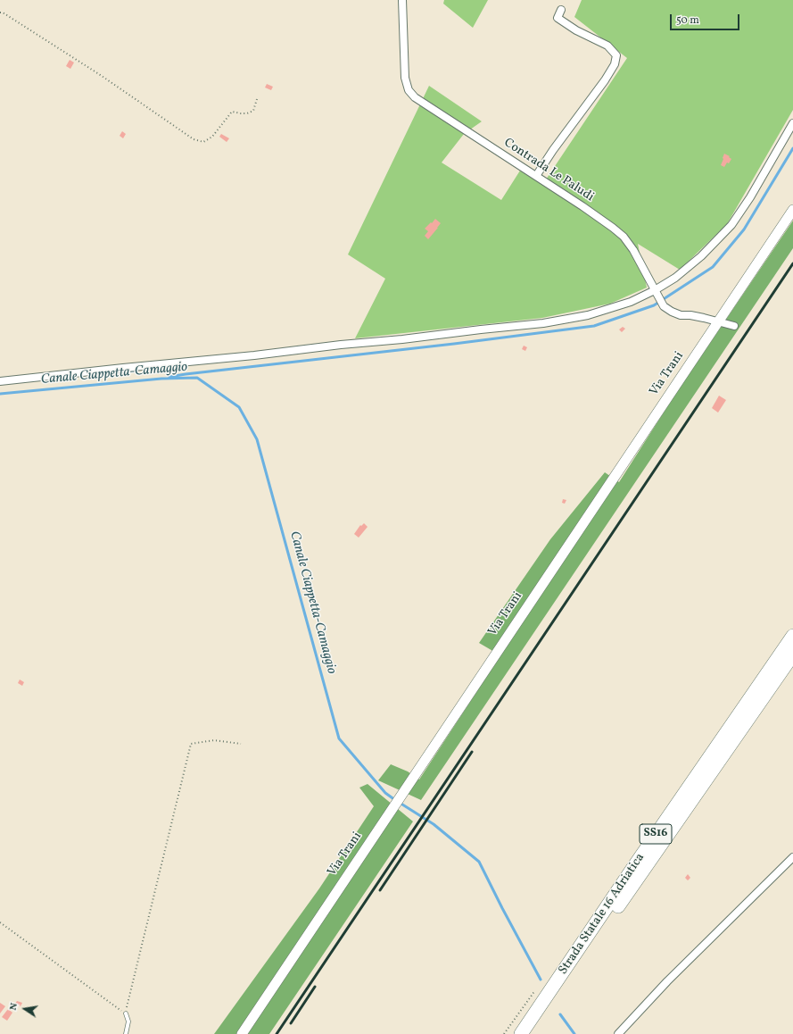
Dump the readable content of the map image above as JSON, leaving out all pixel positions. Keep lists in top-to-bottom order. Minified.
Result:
{"streets":{"highway":["SS16","Strada Statale 16 Adriatica"],"main road":["Via Trani"],"street":["Contrada Le Paludi"]},"crossings":[["Contrada Le Paludi","Via Trani"]],"water":["Canale Ciappetta-Camaggio"],"scale_bar":"50 m","north":"left"}
